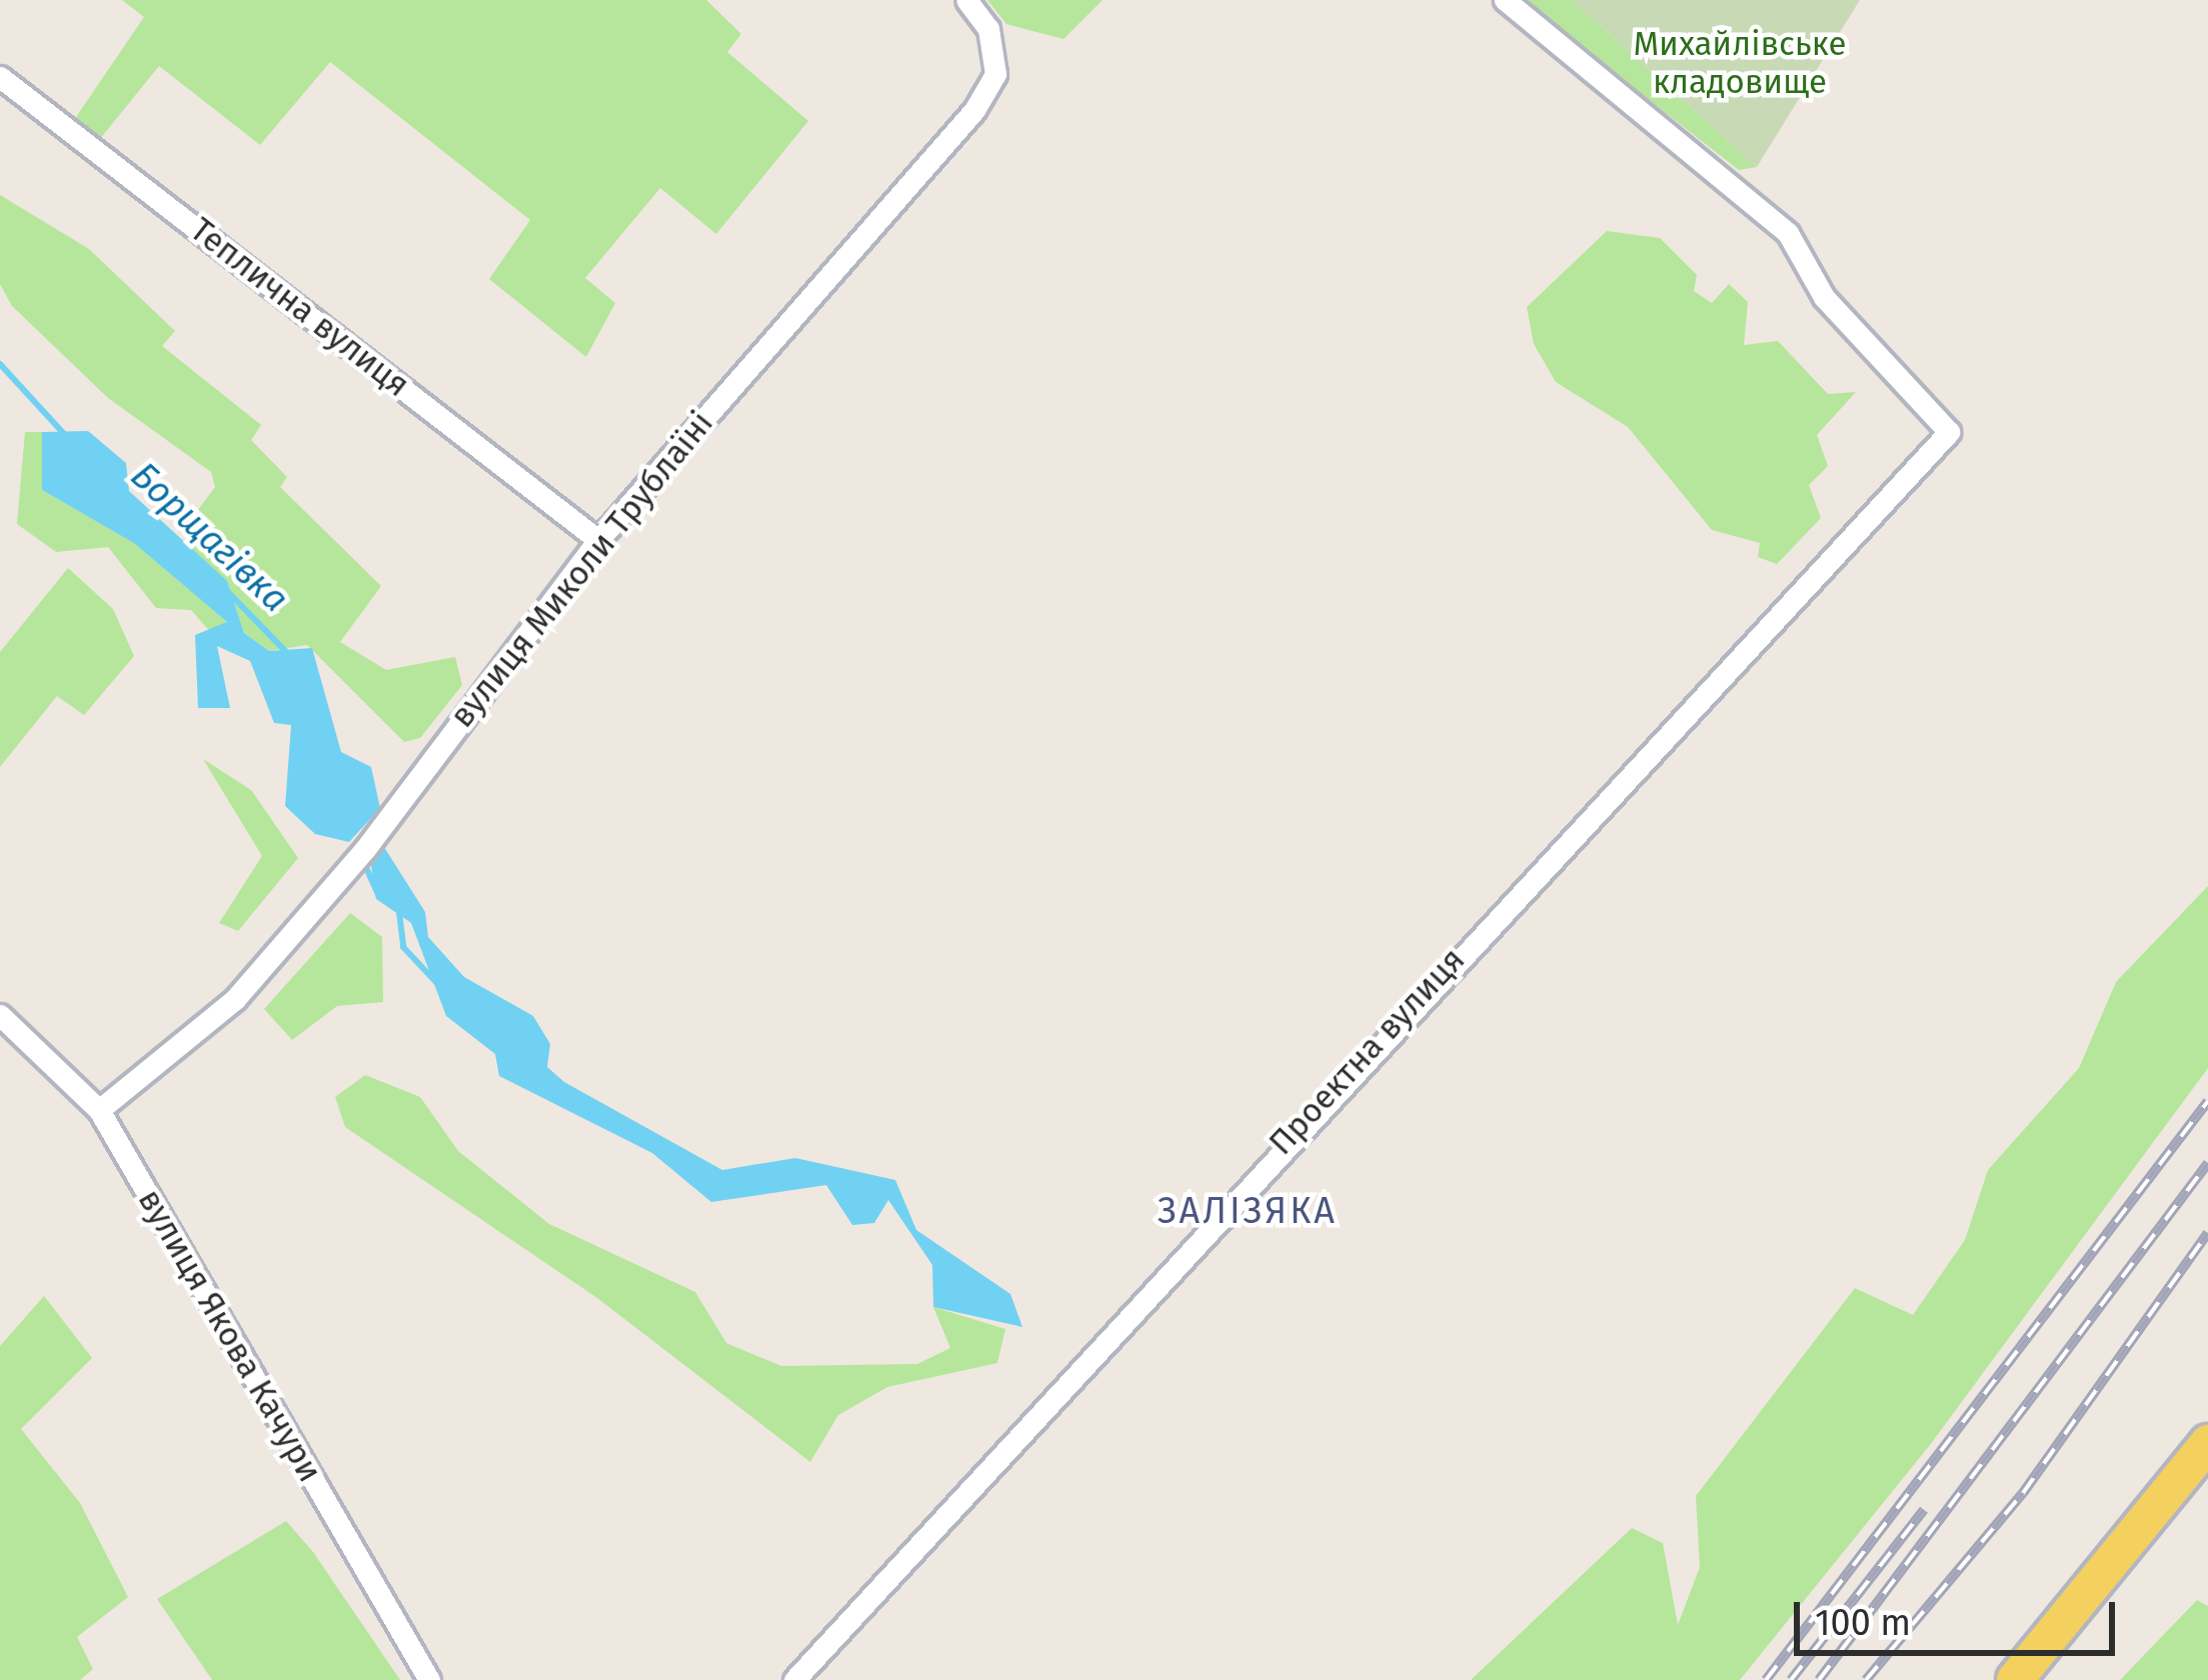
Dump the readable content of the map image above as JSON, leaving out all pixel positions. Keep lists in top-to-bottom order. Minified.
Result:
{"streets":{"street":["Теплична вулиця","вулиця Миколи Трублаїні","Проектна вулиця","вулиця Якова Качури"]},"crossings":[["Теплична вулиця","вулиця Миколи Трублаїні"],["вулиця Миколи Трублаїні","вулиця Якова Качури"]],"districts":["ЗАЛІЗЯКА"],"water":["Борщагівка"],"parks":["Михайлівське кладовище"],"scale_bar":"100 m"}
